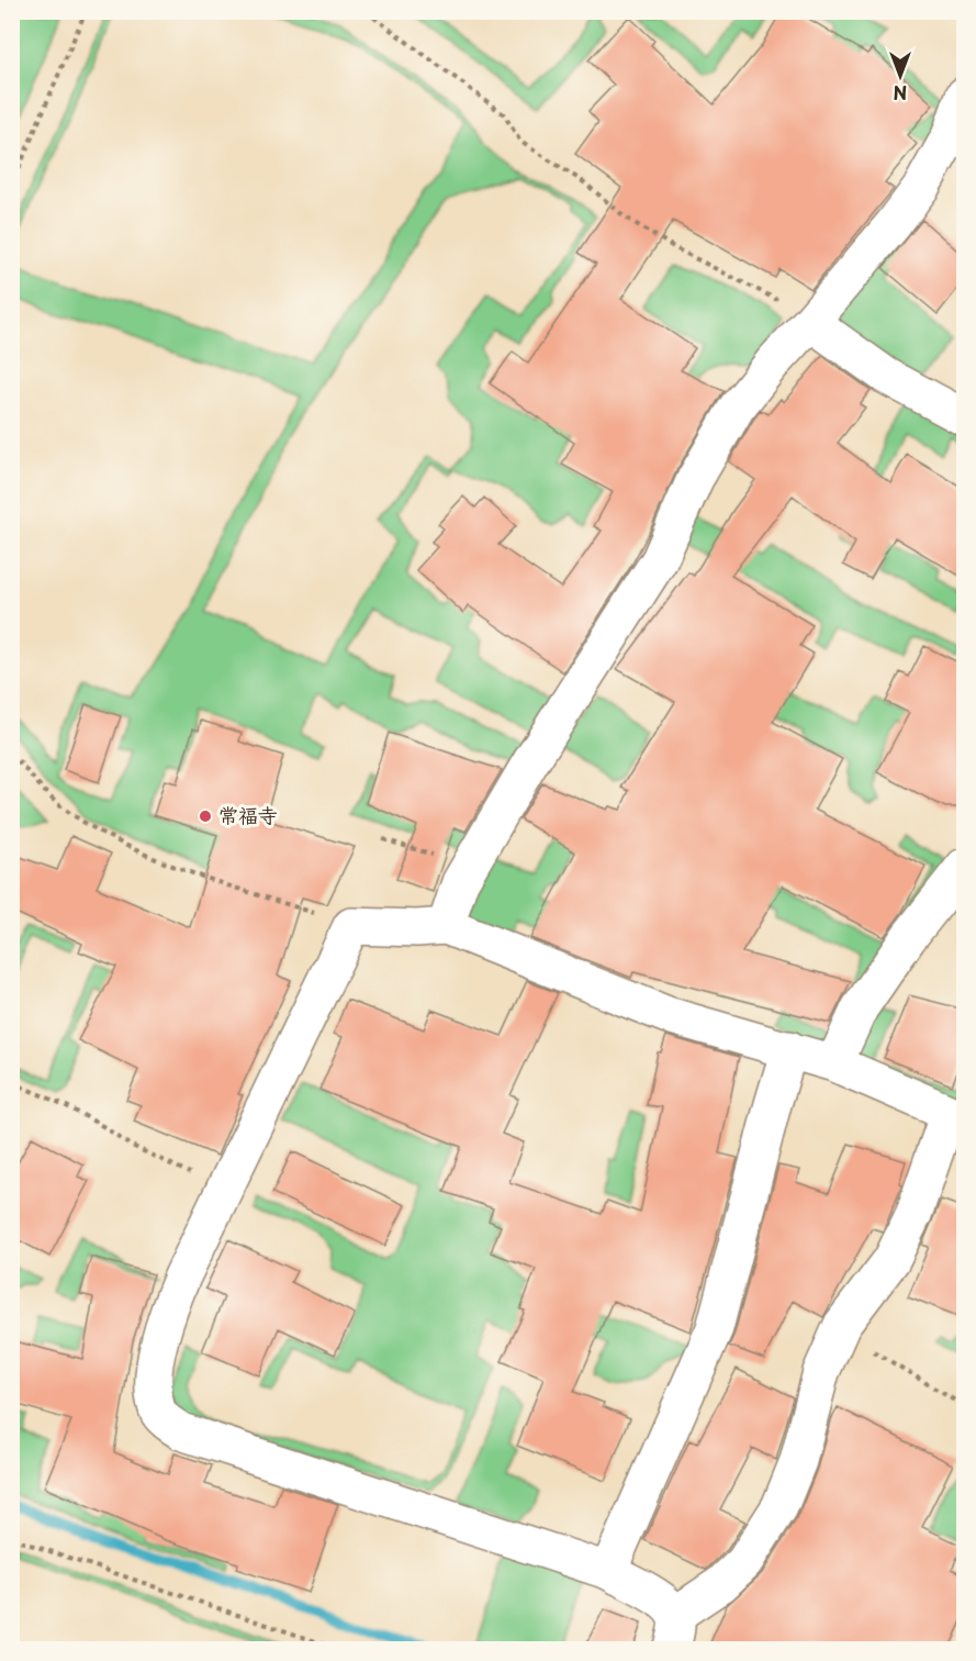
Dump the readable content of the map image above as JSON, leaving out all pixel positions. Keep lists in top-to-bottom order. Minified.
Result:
{"places":["常福寺"],"north":"bottom"}
